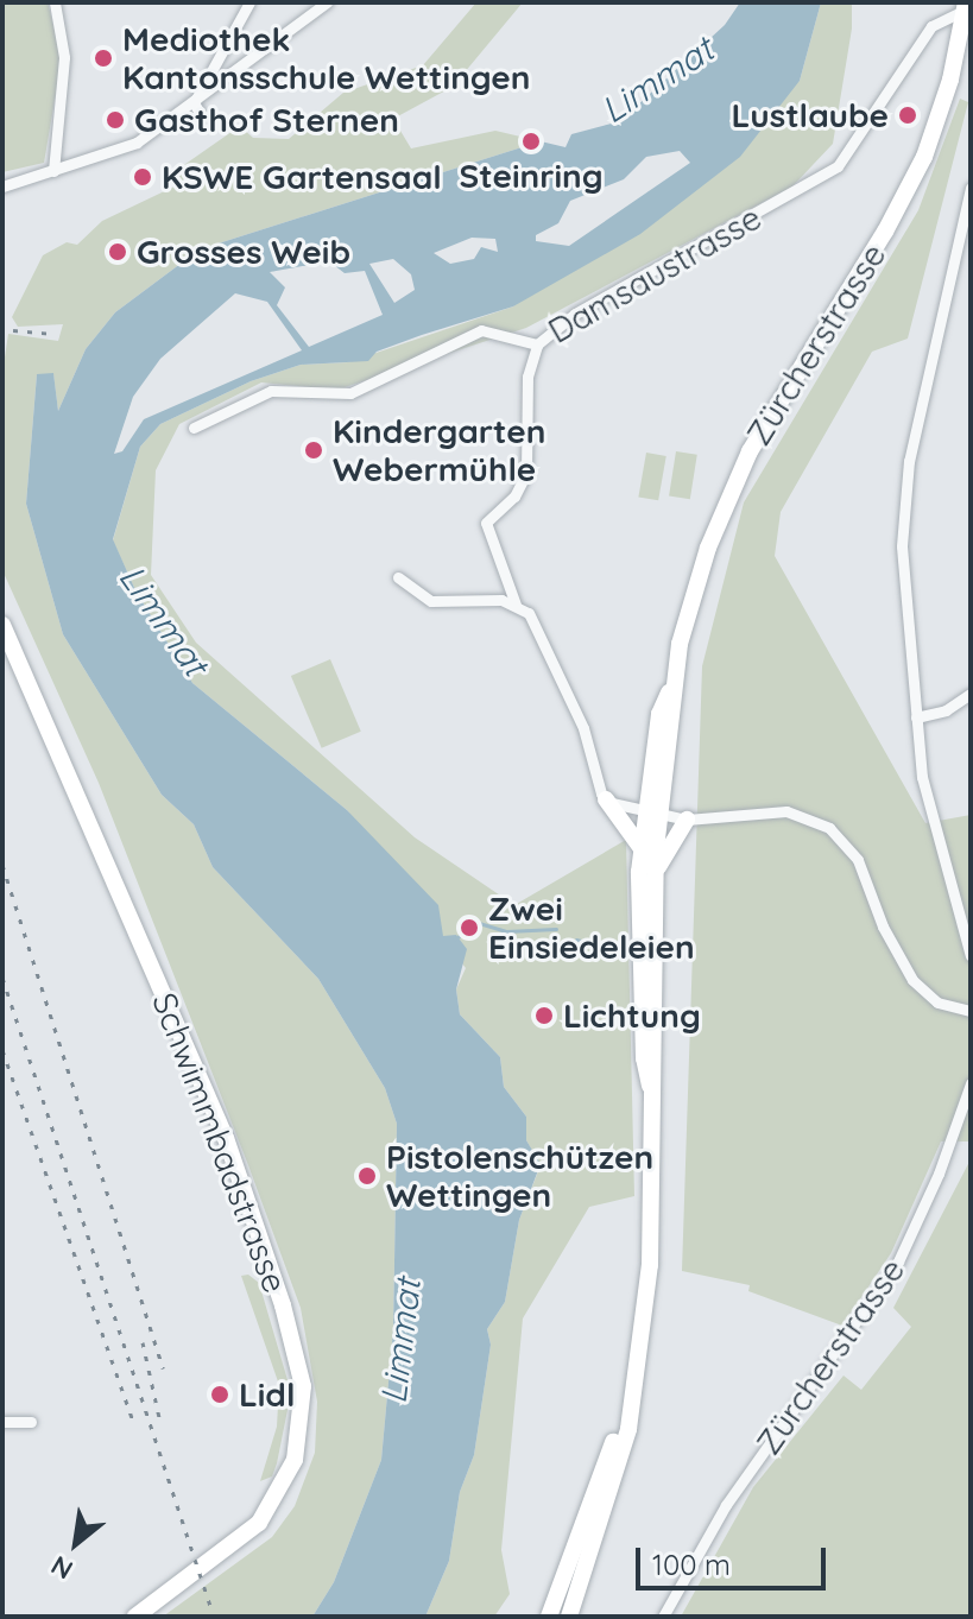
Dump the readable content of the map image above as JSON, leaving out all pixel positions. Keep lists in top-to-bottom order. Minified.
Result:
{"streets":{"main road":["Zürcherstrasse","Schwimmbadstrasse"],"street":["Damsaustrasse"]},"crossings":[["Damsaustrasse","Zürcherstrasse"]],"water":["Limmat"],"places":["Mediothek Kantonsschule Wettingen","Lustlaube","Gasthof Sternen","Steinring","KSWE Gartensaal","Grosses Weib","Kindergarten Webermühle","Zwei Einsiedeleien","Lichtung","Pistolenschützen Wettingen","Lidl"],"scale_bar":"100 m","north":"bottom left"}
